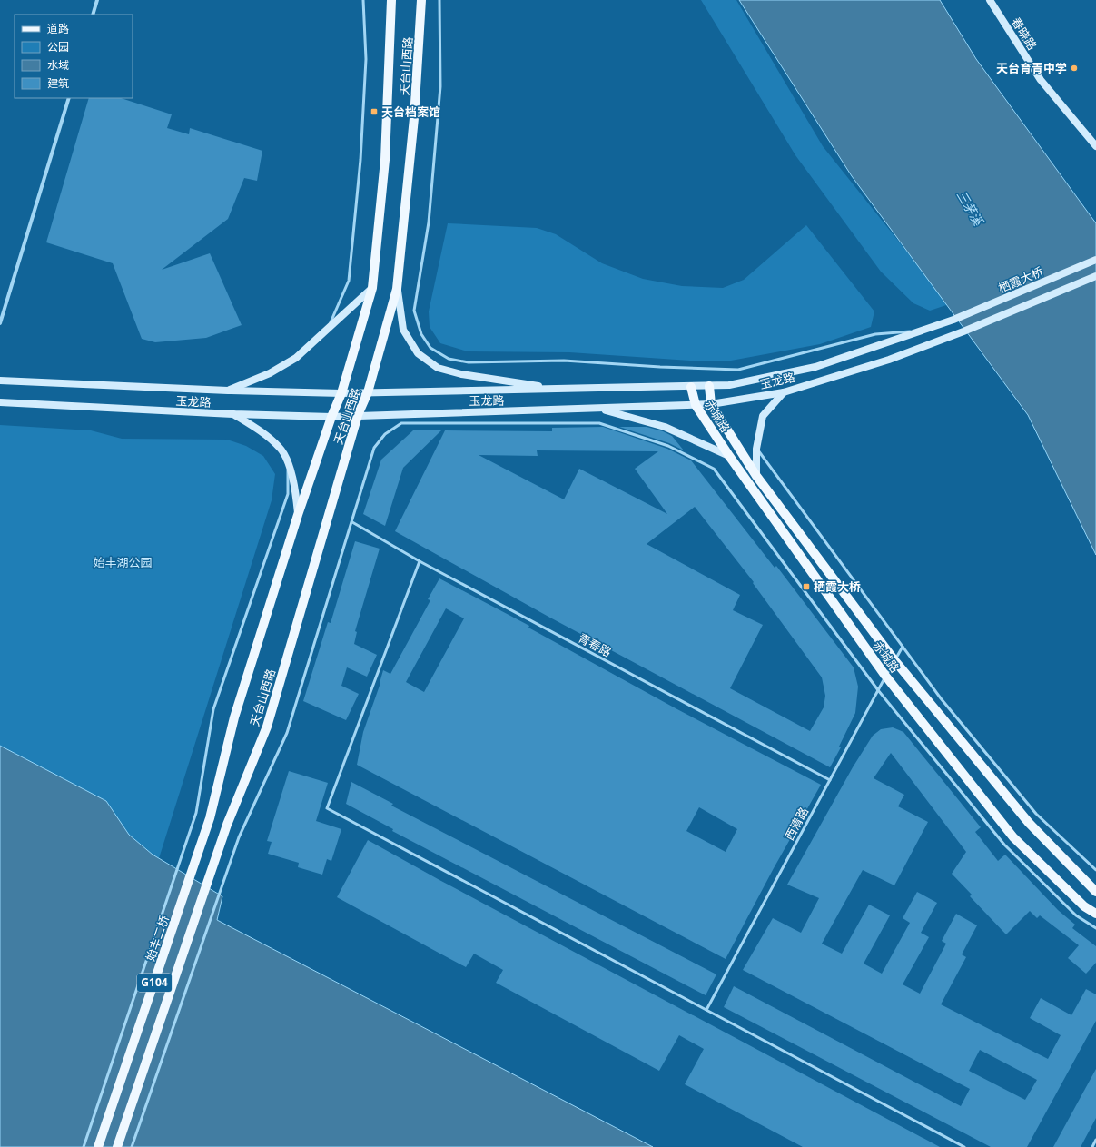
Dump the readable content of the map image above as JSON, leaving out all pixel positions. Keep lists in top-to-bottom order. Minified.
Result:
{"streets":{"main road":["春晓路","天台山西路","栖霞大桥","玉龙路","赤城路","始丰二桥","G104"],"lane":["青春路","西清路"]},"crossings":[["天台山西路","玉龙路"],["天台山西路","始丰二桥"],["栖霞大桥","玉龙路"],["玉龙路","赤城路"],["赤城路","西清路"],["青春路","西清路"]],"water":["三茅溪"],"parks":["始丰湖公园"],"places":{"other":["天台育青中学"],"transit":["天台档案馆","栖霞大桥"]},"legend":["道路","公园","水域","建筑"]}
